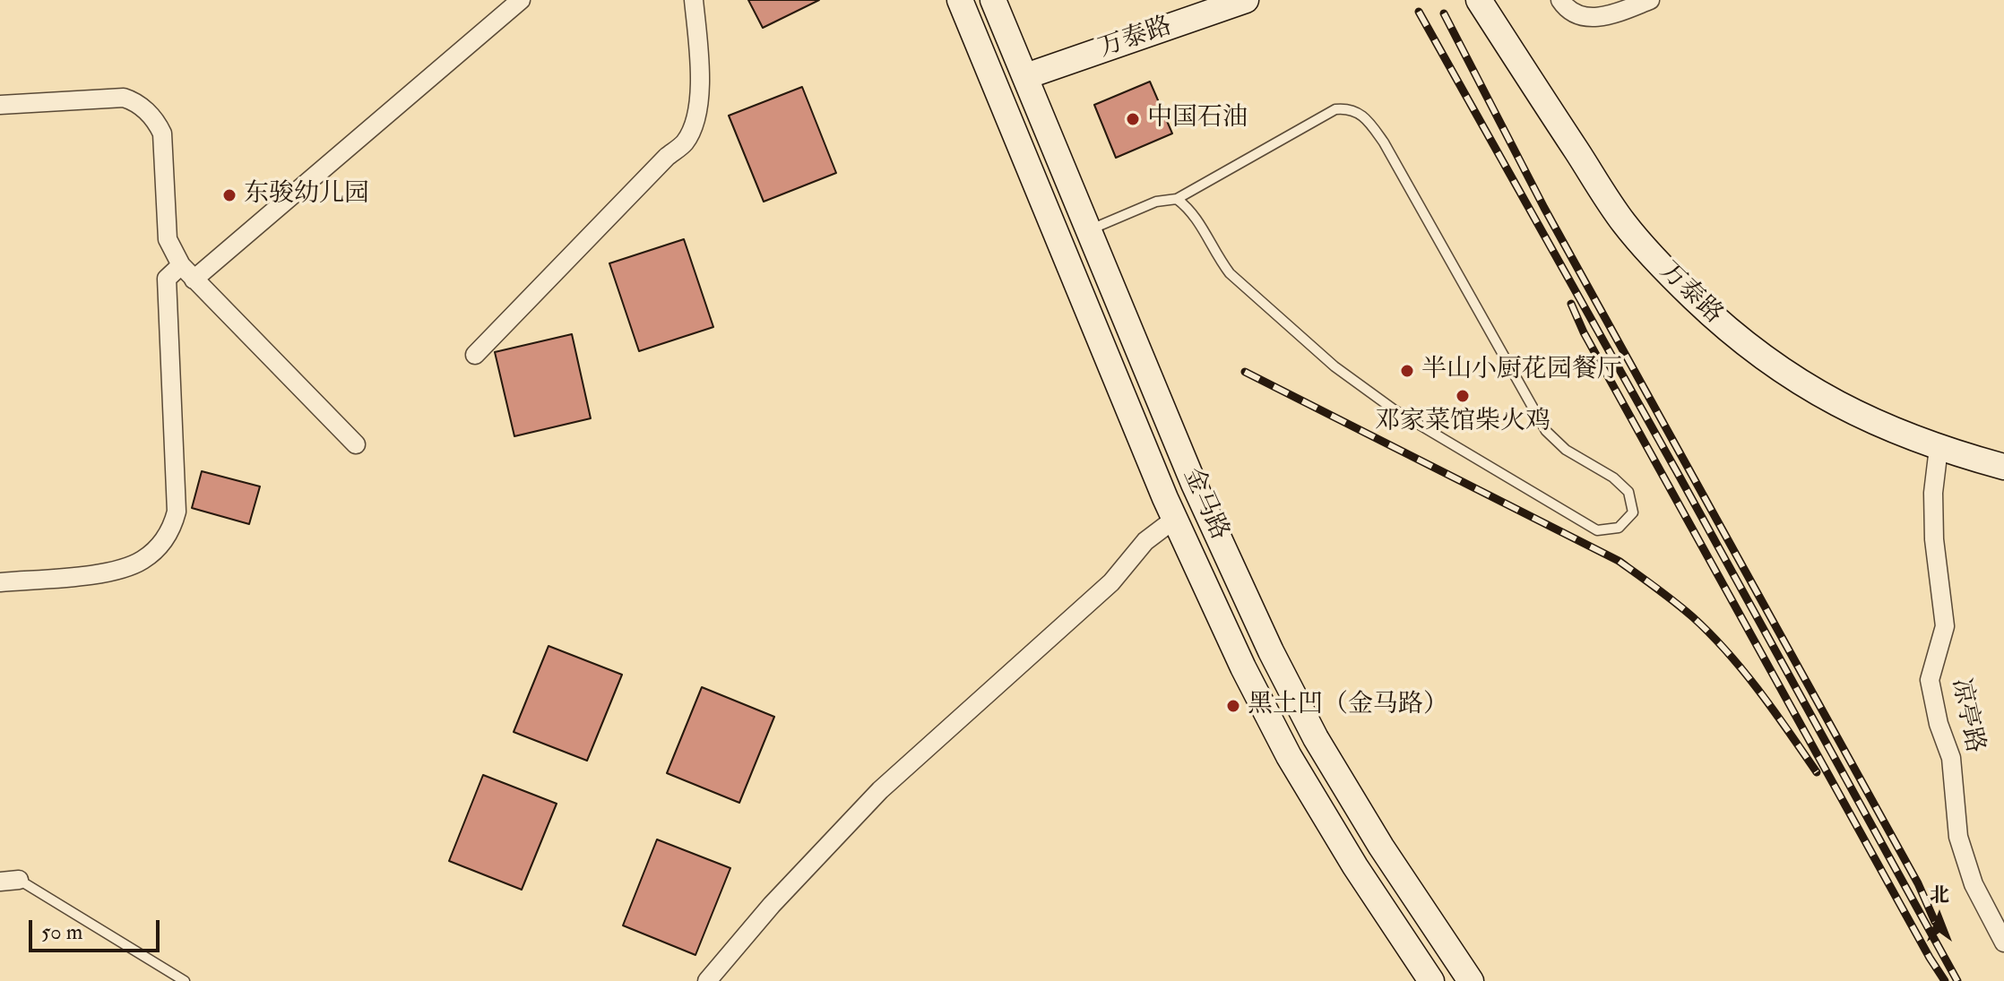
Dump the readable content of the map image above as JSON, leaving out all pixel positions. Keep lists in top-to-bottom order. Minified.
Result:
{"streets":{"main road":["万泰路","金马路"],"street":["凉亭路"]},"crossings":[["万泰路","金马路"],["万泰路","凉亭路"]],"places":["中国石油","东骏幼儿园","半山小厨花园餐厅","邓家菜馆柴火鸡","黑土凹（金马路）"],"scale_bar":"50 m","north":"top"}
